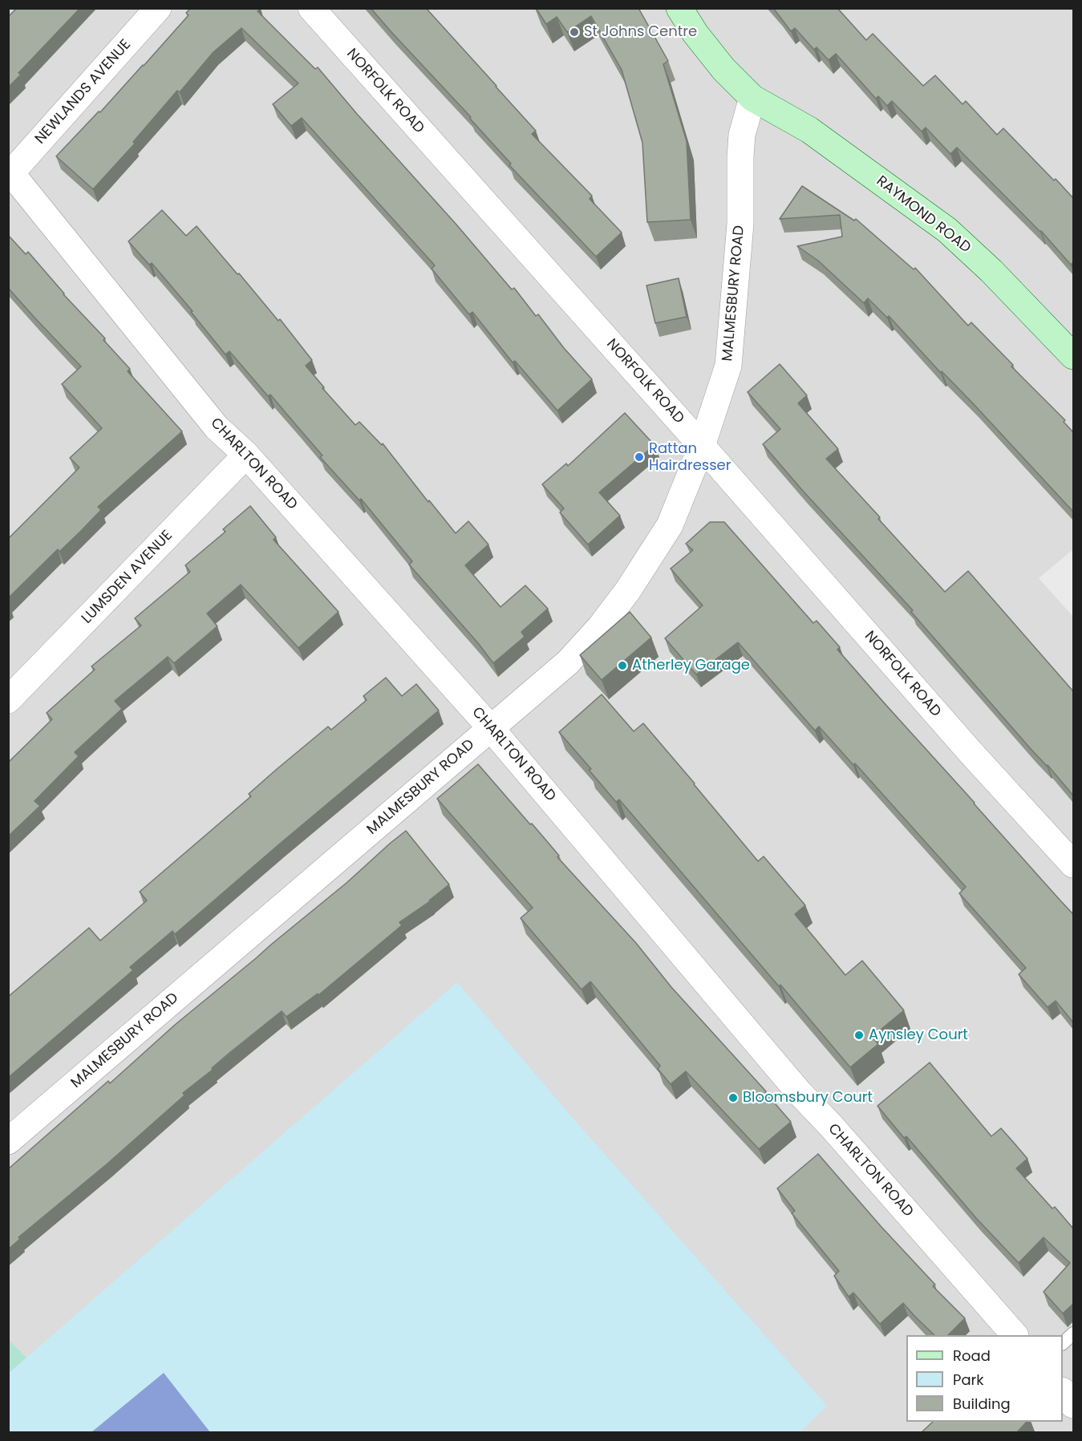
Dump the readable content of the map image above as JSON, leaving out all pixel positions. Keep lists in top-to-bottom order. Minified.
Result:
{"streets":{"street":["NORFOLK ROAD","NEWLANDS AVENUE","RAYMOND ROAD","MALMESBURY ROAD","CHARLTON ROAD","LUMSDEN AVENUE"]},"crossings":[["NORFOLK ROAD","MALMESBURY ROAD"],["NEWLANDS AVENUE","CHARLTON ROAD"],["RAYMOND ROAD","MALMESBURY ROAD"],["MALMESBURY ROAD","CHARLTON ROAD"],["CHARLTON ROAD","LUMSDEN AVENUE"]],"places":["St Johns Centre","Rattan Hairdresser","Atherley Garage","Aynsley Court","Bloomsbury Court"],"legend":["Road","Park","Building"]}
